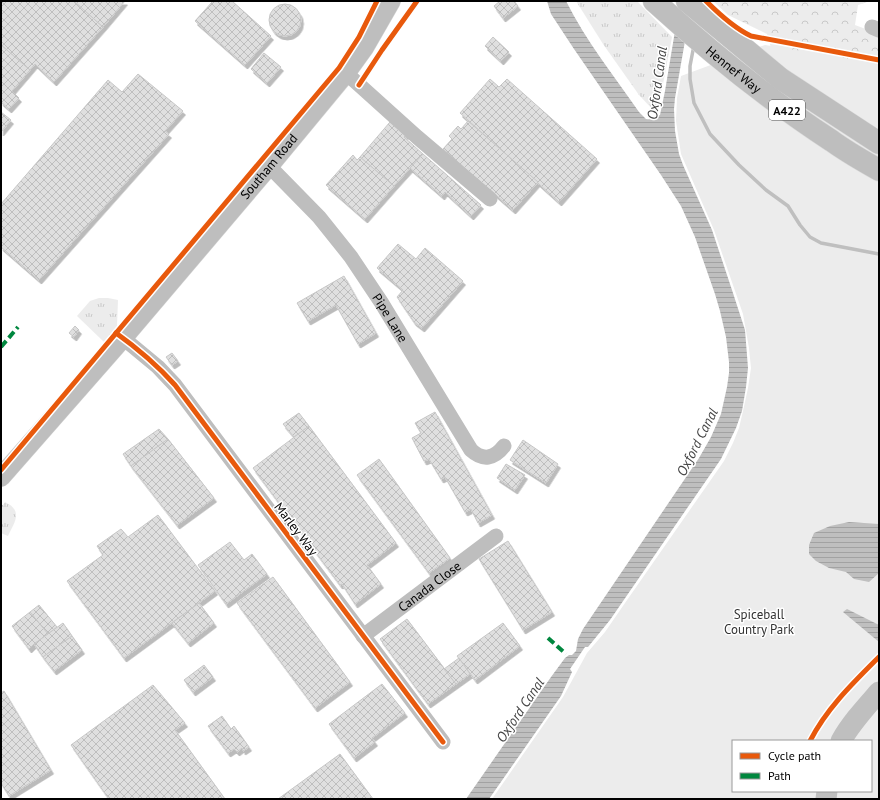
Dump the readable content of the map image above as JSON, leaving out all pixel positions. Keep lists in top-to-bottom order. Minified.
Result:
{"streets":{"highway":["Hennef Way","A422"],"main road":["Southam Road"],"street":["Pipe Lane","Marley Way","Canada Close"]},"crossings":[["Southam Road","Pipe Lane"],["Southam Road","Marley Way"],["Marley Way","Canada Close"]],"water":["Oxford Canal"],"parks":["Spiceball Country Park"],"legend":["Cycle path","Path"]}
